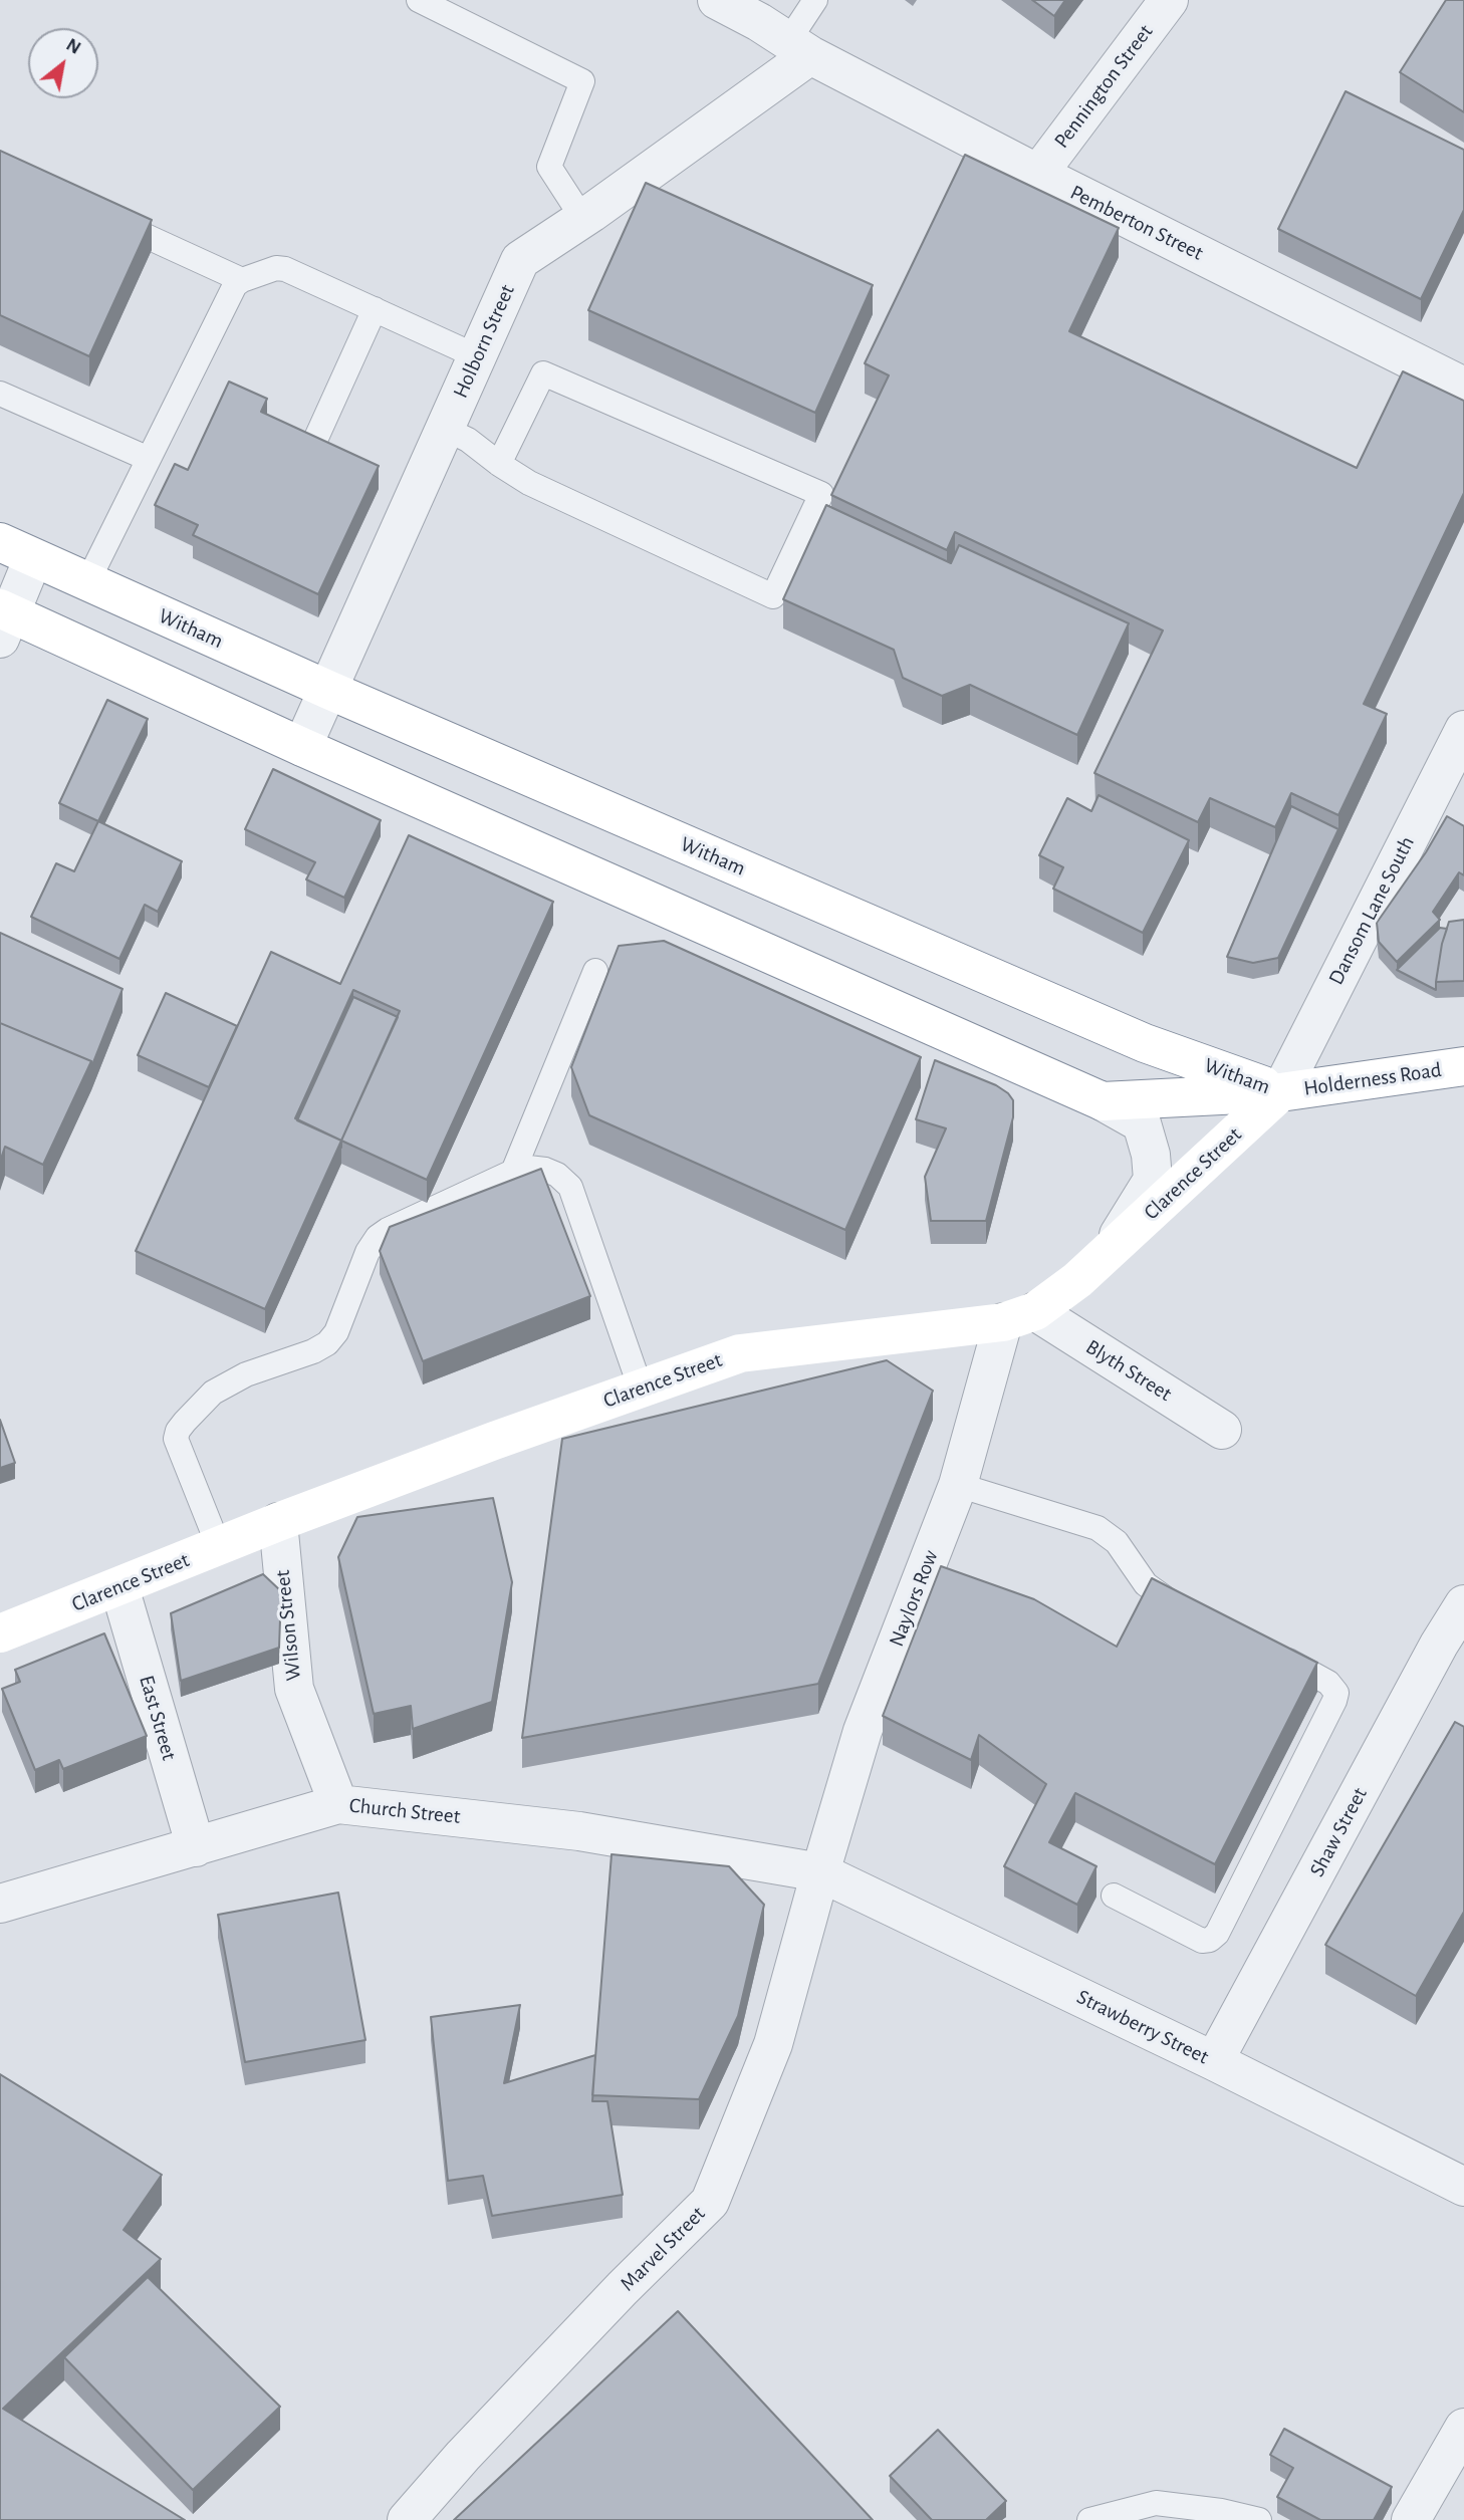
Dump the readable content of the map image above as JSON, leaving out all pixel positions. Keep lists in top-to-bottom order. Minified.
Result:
{"streets":{"main road":["Witham","Holderness Road","Clarence Street"],"street":["Pennington Street","Pemberton Street","Holborn Street","Dansom Lane South","Blyth Street","Naylors Row","Wilson Street","East Street","Church Street","Shaw Street","Strawberry Street","Marvel Street"]},"crossings":[["Pennington Street","Pemberton Street"],["Pemberton Street","Holborn Street"],["Holborn Street","Witham"],["Witham","Dansom Lane South"],["Witham","Holderness Road"],["Witham","Clarence Street"],["Dansom Lane South","Holderness Road"],["Dansom Lane South","Clarence Street"],["Holderness Road","Clarence Street"],["Clarence Street","Blyth Street"],["Clarence Street","Naylors Row"],["Clarence Street","Wilson Street"],["Clarence Street","East Street"],["Blyth Street","Naylors Row"],["Naylors Row","Church Street"],["Naylors Row","Strawberry Street"],["Naylors Row","Marvel Street"],["Wilson Street","Church Street"],["East Street","Church Street"],["Church Street","Strawberry Street"],["Church Street","Marvel Street"],["Shaw Street","Strawberry Street"],["Strawberry Street","Marvel Street"]],"north":"top right"}
